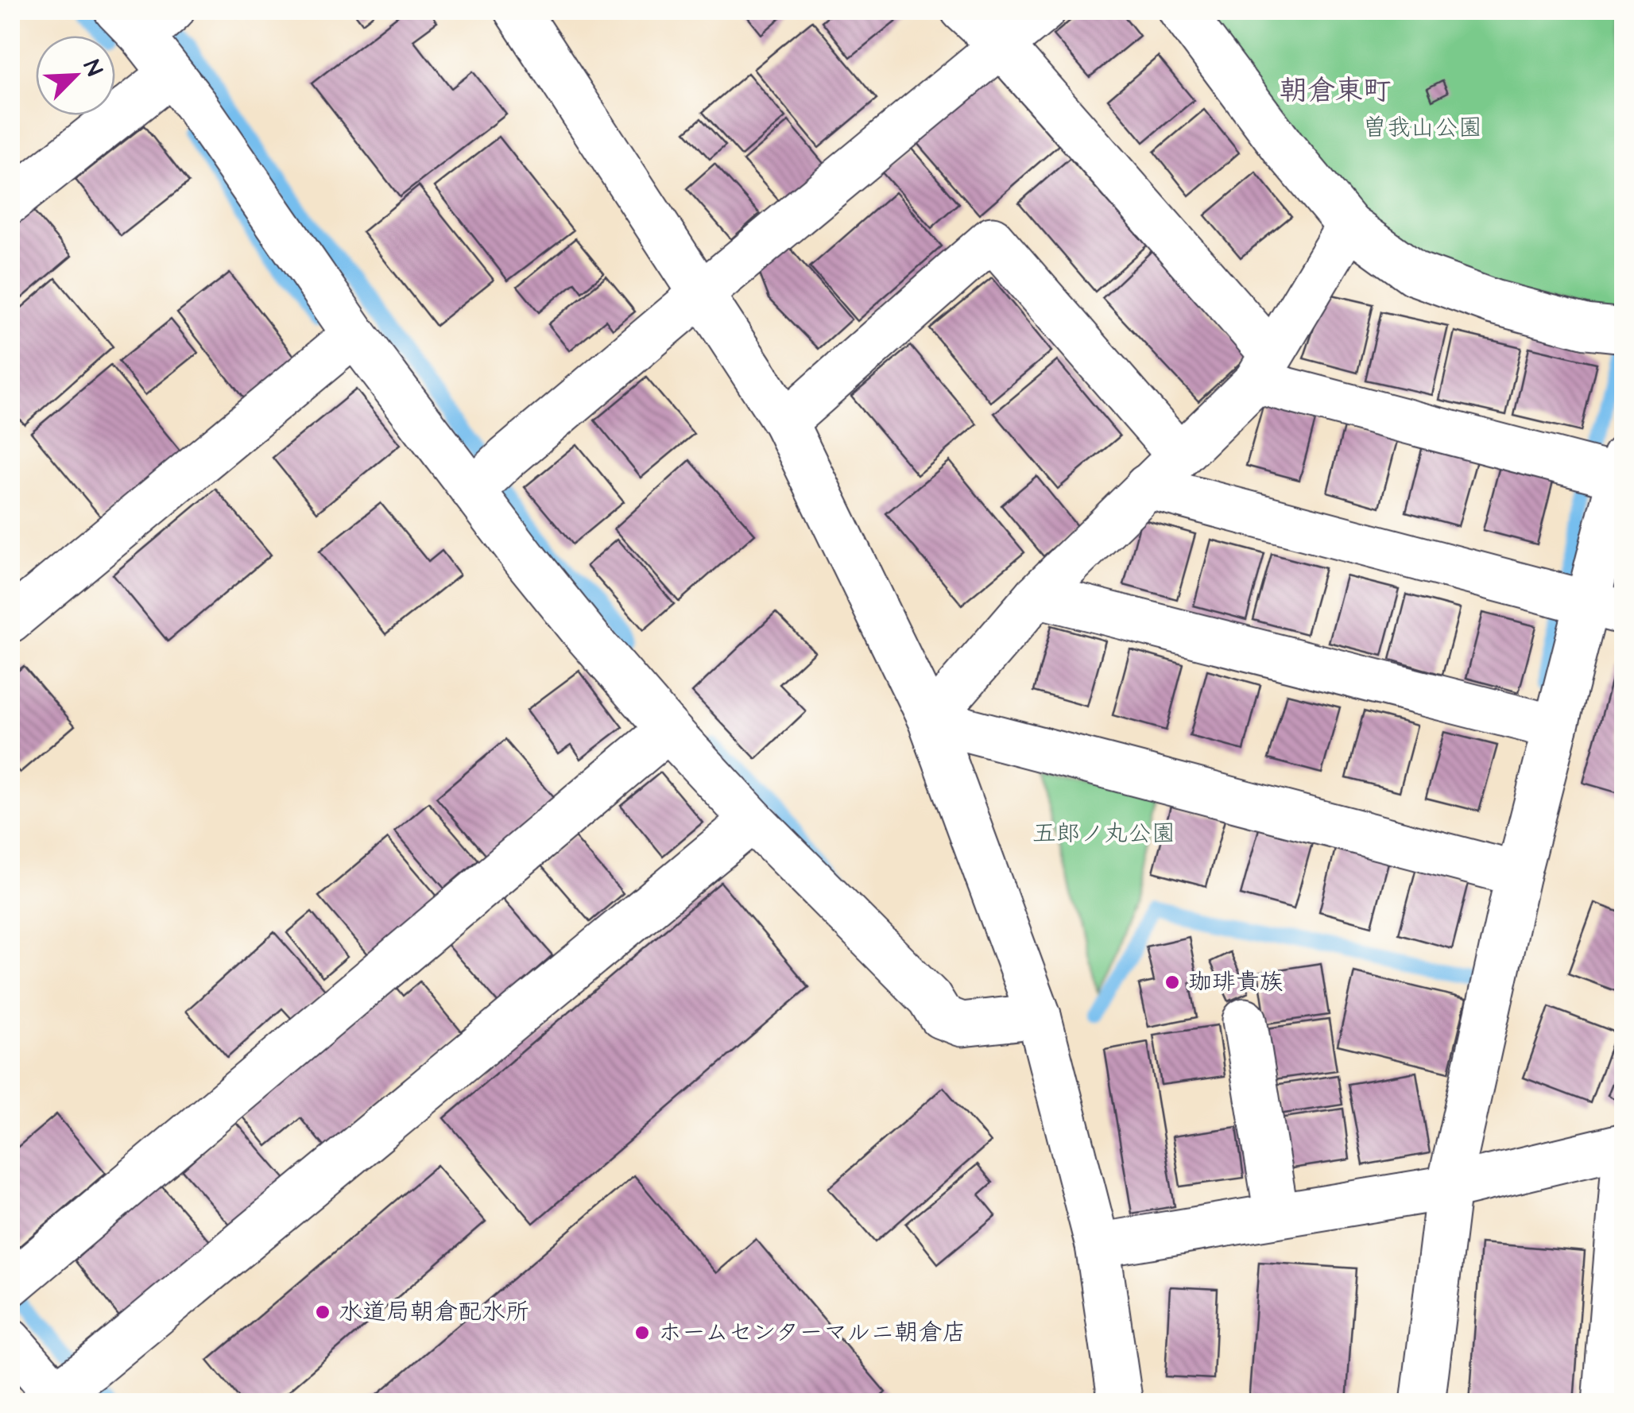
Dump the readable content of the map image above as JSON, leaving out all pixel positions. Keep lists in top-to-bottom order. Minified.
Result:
{"districts":["朝倉東町"],"parks":["曽我山公園","五郎ノ丸公園"],"places":["珈琲貴族","水道局朝倉配水所","ホームセンターマルニ朝倉店"],"north":"top right"}
